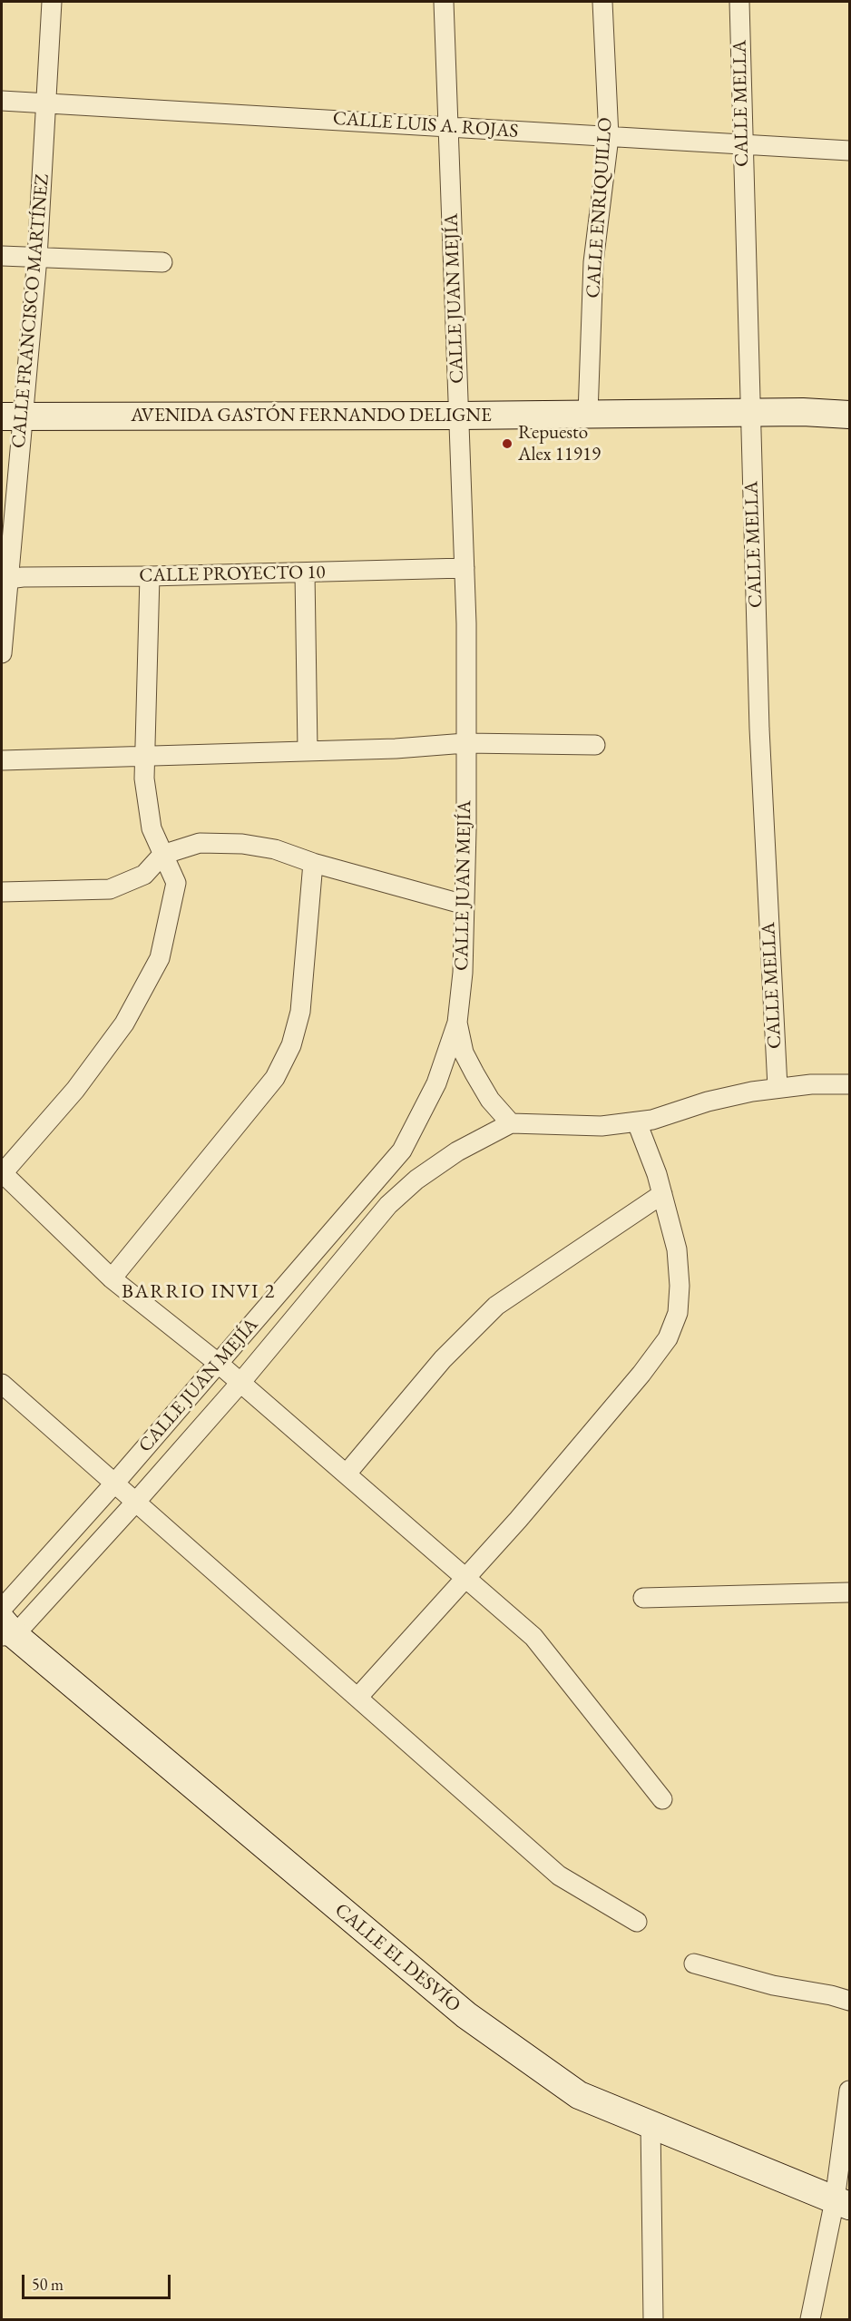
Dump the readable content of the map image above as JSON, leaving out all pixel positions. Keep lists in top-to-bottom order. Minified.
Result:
{"streets":{"street":["CALLE MELLA","CALLE LUIS A. ROJAS","CALLE ENRIQUILLO","CALLE JUAN MEJÍA","CALLE FRANCISCO MARTÍNEZ","AVENIDA GASTÓN FERNANDO DELIGNE","CALLE PROYECTO 10","CALLE EL DESVÍO"]},"crossings":[["CALLE MELLA","CALLE LUIS A. ROJAS"],["CALLE MELLA","AVENIDA GASTÓN FERNANDO DELIGNE"],["CALLE LUIS A. ROJAS","CALLE ENRIQUILLO"],["CALLE LUIS A. ROJAS","CALLE JUAN MEJÍA"],["CALLE LUIS A. ROJAS","CALLE FRANCISCO MARTÍNEZ"],["CALLE ENRIQUILLO","AVENIDA GASTÓN FERNANDO DELIGNE"],["CALLE JUAN MEJÍA","AVENIDA GASTÓN FERNANDO DELIGNE"],["CALLE JUAN MEJÍA","CALLE PROYECTO 10"],["CALLE JUAN MEJÍA","CALLE EL DESVÍO"],["CALLE FRANCISCO MARTÍNEZ","AVENIDA GASTÓN FERNANDO DELIGNE"],["CALLE FRANCISCO MARTÍNEZ","CALLE PROYECTO 10"]],"districts":["BARRIO INVI 2"],"places":["Repuesto Alex 11919"],"scale_bar":"50 m"}
